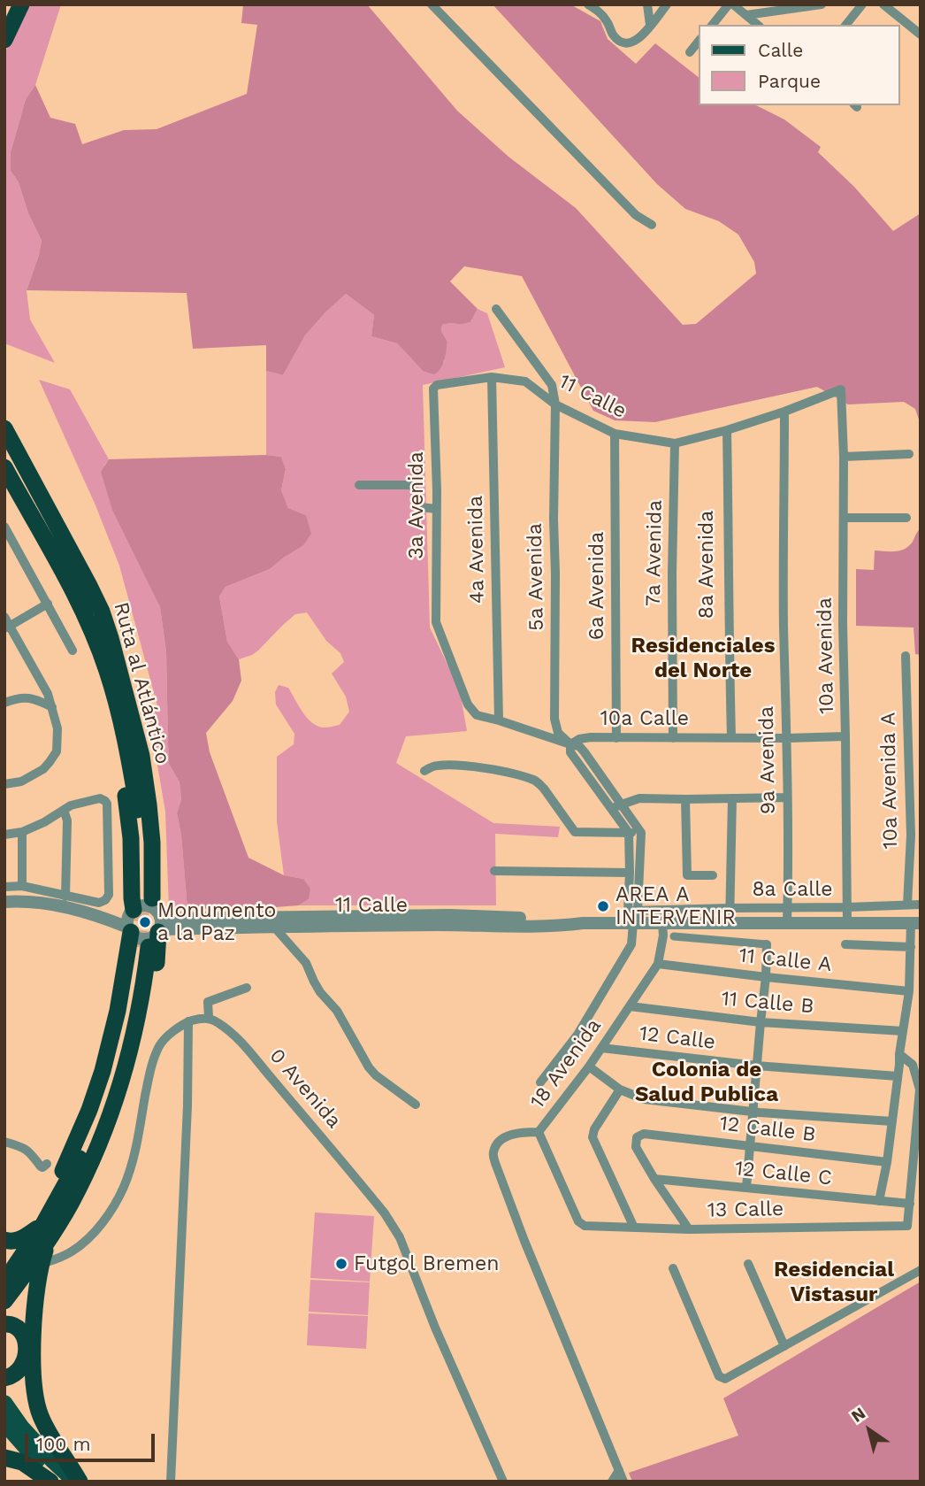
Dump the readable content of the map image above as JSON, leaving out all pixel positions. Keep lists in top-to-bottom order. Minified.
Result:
{"streets":{"highway":["Ruta al Atlántico"],"street":["11 Calle","3a Avenida","4a Avenida","7a Avenida","8a Avenida","5a Avenida","6a Avenida","10a Avenida","10a Calle","9a Avenida","10a Avenida A","8a Calle","11 Calle A","11 Calle B","12 Calle","18 Avenida","0 Avenida","12 Calle B","12 Calle C","13 Calle"]},"crossings":[["11 Calle","3a Avenida"],["11 Calle","4a Avenida"],["11 Calle","7a Avenida"],["11 Calle","8a Avenida"],["11 Calle","5a Avenida"],["11 Calle","6a Avenida"],["11 Calle","10a Avenida"],["11 Calle","9a Avenida"],["11 Calle","8a Calle"],["11 Calle","18 Avenida"],["3a Avenida","4a Avenida"],["7a Avenida","10a Calle"],["8a Avenida","10a Calle"],["5a Avenida","10a Calle"],["6a Avenida","10a Calle"],["10a Avenida","10a Calle"],["10a Avenida","8a Calle"],["10a Calle","9a Avenida"],["9a Avenida","8a Calle"],["10a Avenida A","8a Calle"],["11 Calle A","18 Avenida"],["11 Calle B","18 Avenida"],["12 Calle","18 Avenida"],["18 Avenida","13 Calle"],["12 Calle B","12 Calle C"],["12 Calle C","13 Calle"]],"districts":["Residenciales del Norte","Colonia de Salud Publica","Residencial Vistasur"],"places":["AREA A INTERVENIR","Monumento a la Paz","Futgol Bremen"],"legend":["Calle","Parque"],"scale_bar":"100 m","north":"top left"}
